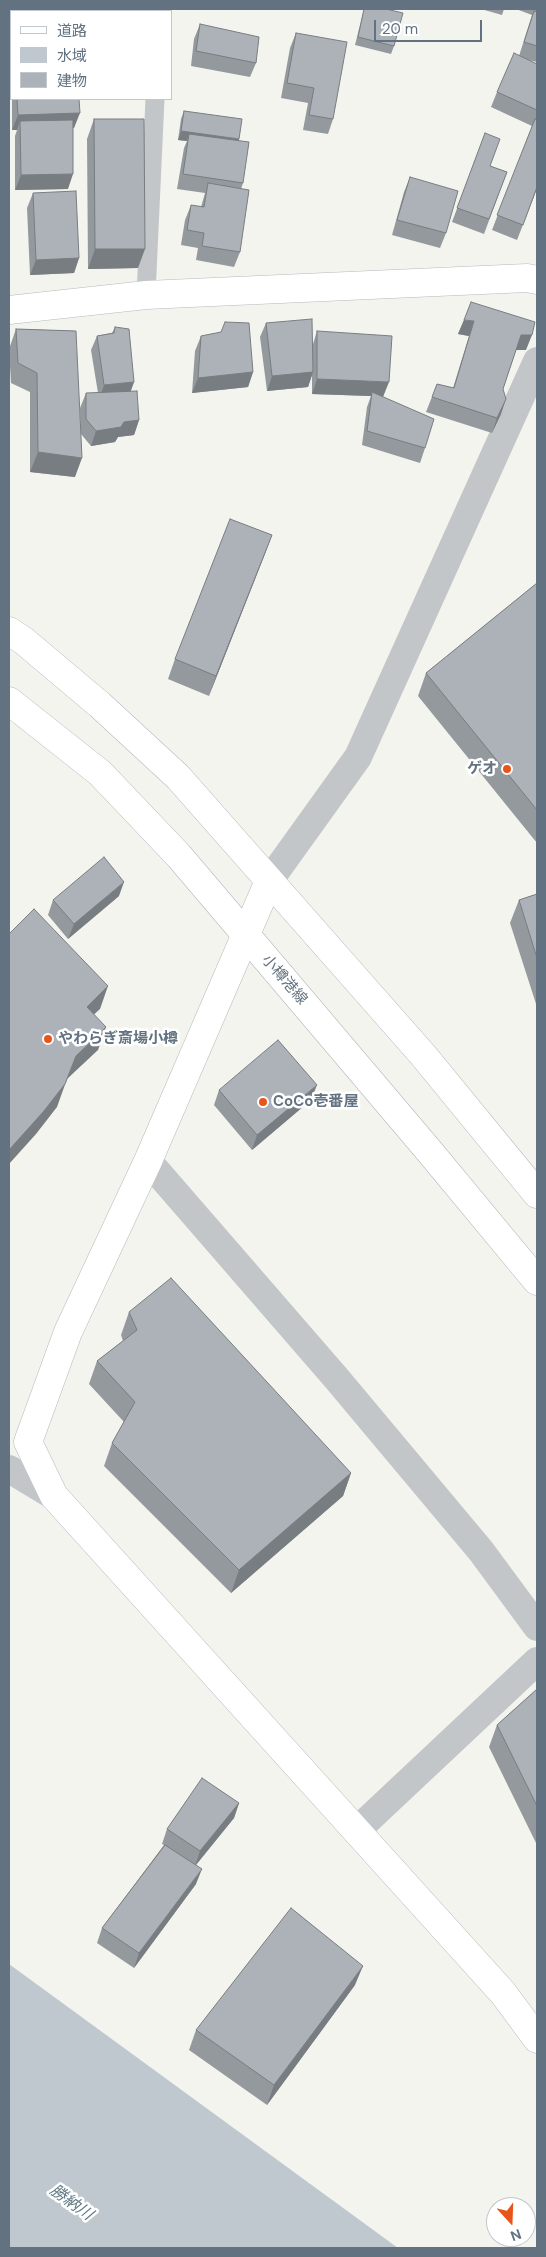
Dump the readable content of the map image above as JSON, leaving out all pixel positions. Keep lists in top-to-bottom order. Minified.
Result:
{"streets":{"street":["小樽港線"]},"water":["勝納川"],"places":["ゲオ","やわらぎ斎場小樽","CoCo壱番屋"],"legend":["道路","水域","建物"],"scale_bar":"20 m","north":"bottom"}
